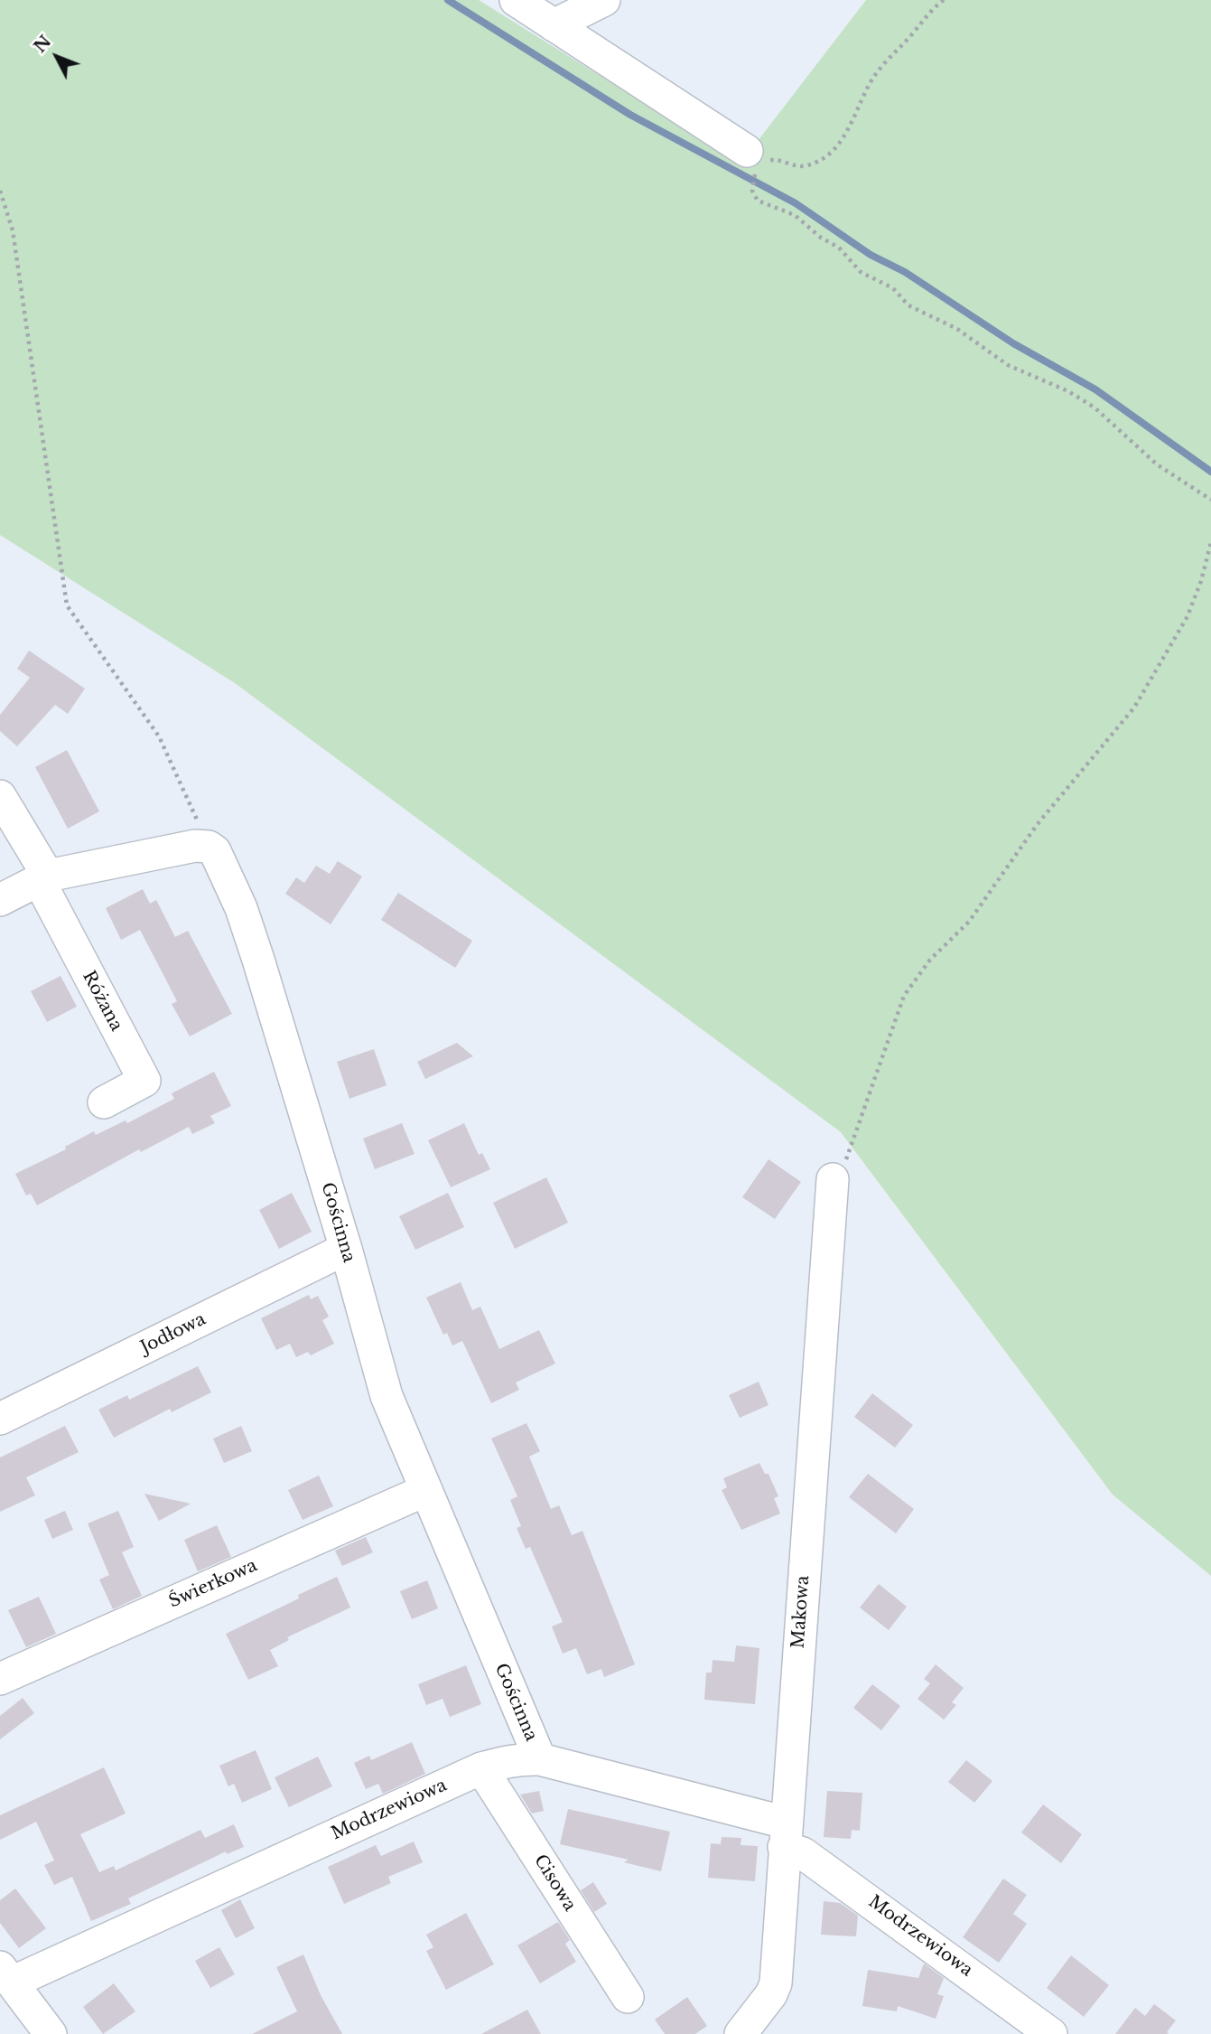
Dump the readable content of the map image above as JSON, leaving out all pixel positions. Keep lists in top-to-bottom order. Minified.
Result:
{"streets":{"street":["Różana","Gościnna","Jodłowa","Świerkowa","Makowa","Modrzewiowa","Cisowa"]},"crossings":[["Gościnna","Jodłowa"],["Gościnna","Świerkowa"],["Gościnna","Modrzewiowa"],["Makowa","Modrzewiowa"],["Modrzewiowa","Cisowa"]],"north":"top left"}
